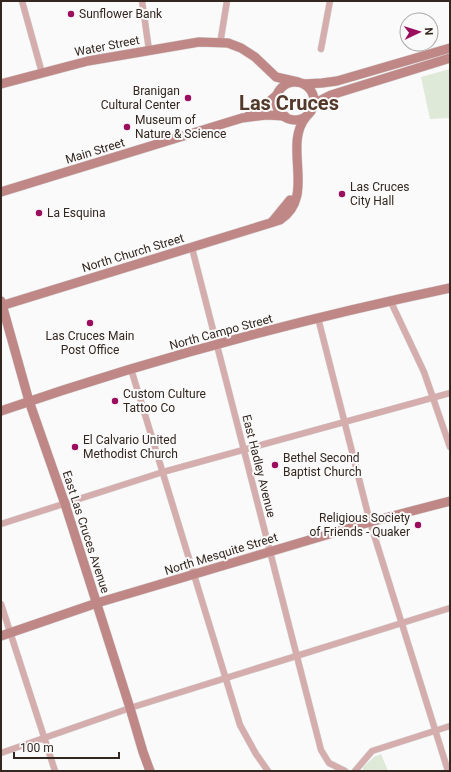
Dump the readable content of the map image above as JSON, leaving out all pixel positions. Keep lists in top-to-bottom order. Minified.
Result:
{"streets":{"street":["Water Street","Main Street","North Church Street","North Campo Street","East Hadley Avenue","East Las Cruces Avenue","North Mesquite Street"]},"crossings":[["Water Street","Main Street"],["Water Street","North Church Street"],["Main Street","North Church Street"],["North Church Street","East Hadley Avenue"],["North Church Street","East Las Cruces Avenue"],["North Campo Street","East Hadley Avenue"],["North Campo Street","East Las Cruces Avenue"],["East Hadley Avenue","North Mesquite Street"],["East Las Cruces Avenue","North Mesquite Street"]],"districts":["Las Cruces"],"places":["Sunflower Bank","Branigan Cultural Center","Museum of Nature & Science","Las Cruces City Hall","La Esquina","Las Cruces Main Post Office","Custom Culture Tattoo Co","El Calvario United Methodist Church","Bethel Second Baptist Church","Religious Society of Friends - Quaker"],"scale_bar":"100 m","north":"right"}
